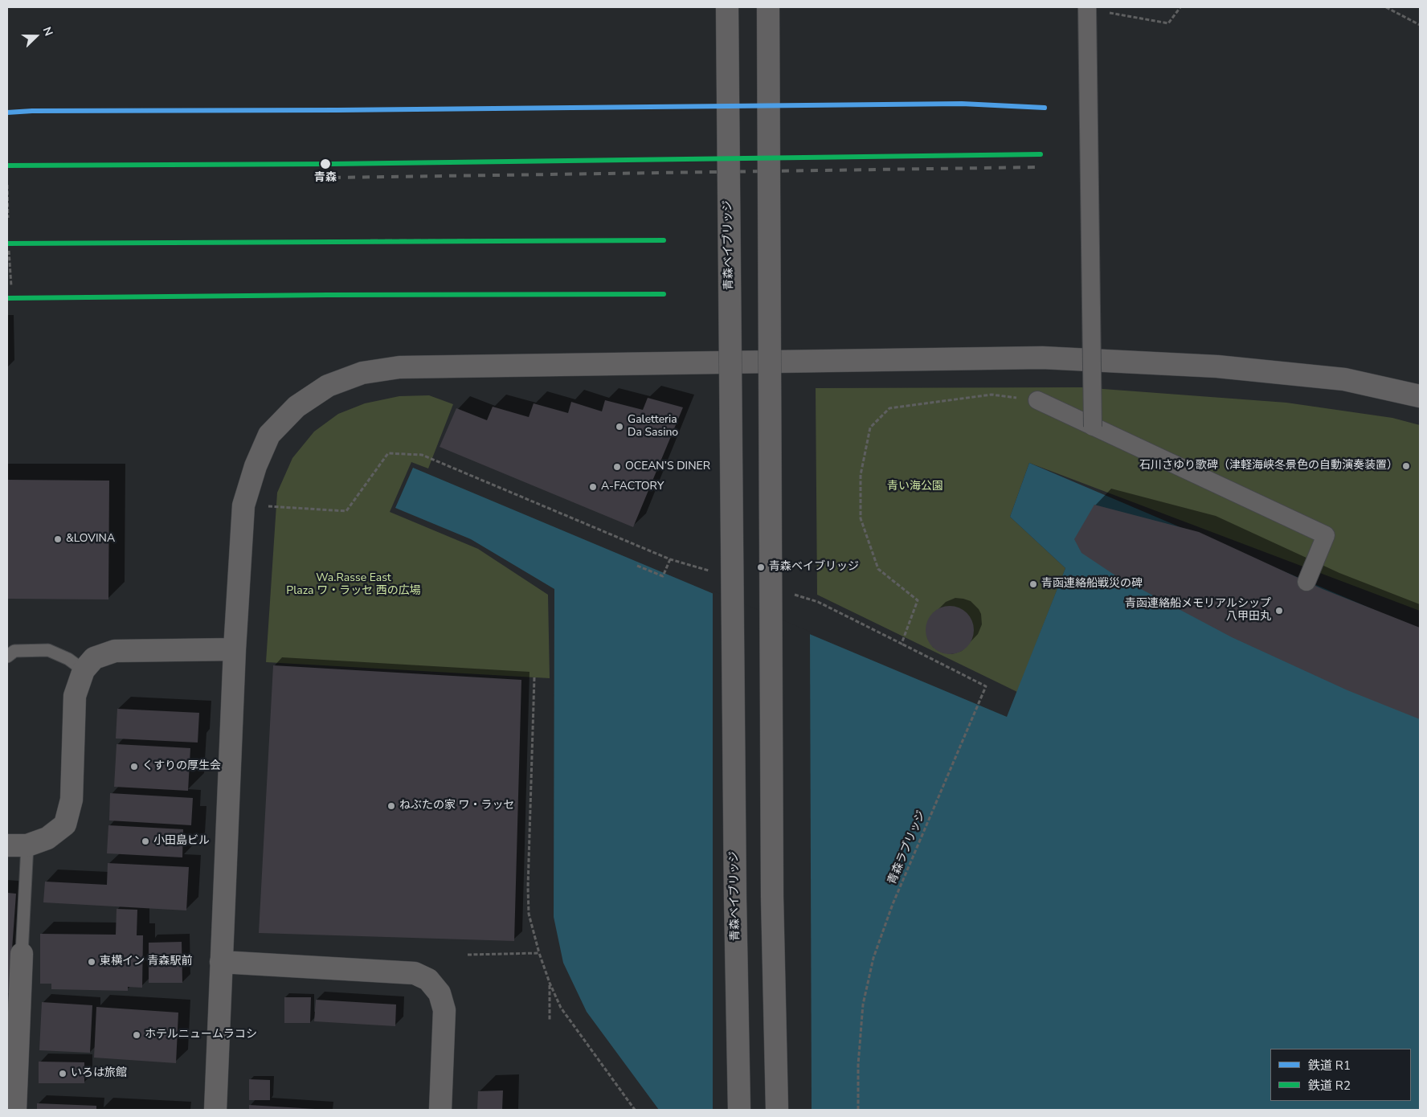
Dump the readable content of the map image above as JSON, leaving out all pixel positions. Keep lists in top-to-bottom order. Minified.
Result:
{"streets":{"street":["青森ベイブリッジ"],"path":["青森ラブリッジ"]},"parks":["青い海公園","Wa.Rasse East Plaza ワ・ラッセ 西の広場"],"places":["青森","Galetteria Da Sasino","石川さゆり歌碑（津軽海峡冬景色の自動演奏装置）","OCEAN’S DINER","A-FACTORY","&LOVINA","青森ベイブリッジ","青函連絡船戦災の碑","青函連絡船メモリアルシップ 八甲田丸","くすりの厚生会","ねぶたの家 ワ・ラッセ","小田島ビル","東横イン 青森駅前","ホテルニュームラコシ","いろは旅館"],"lines":["rail line R1","rail line R2"],"legend":["鉄道 R1","鉄道 R2"],"north":"right"}
